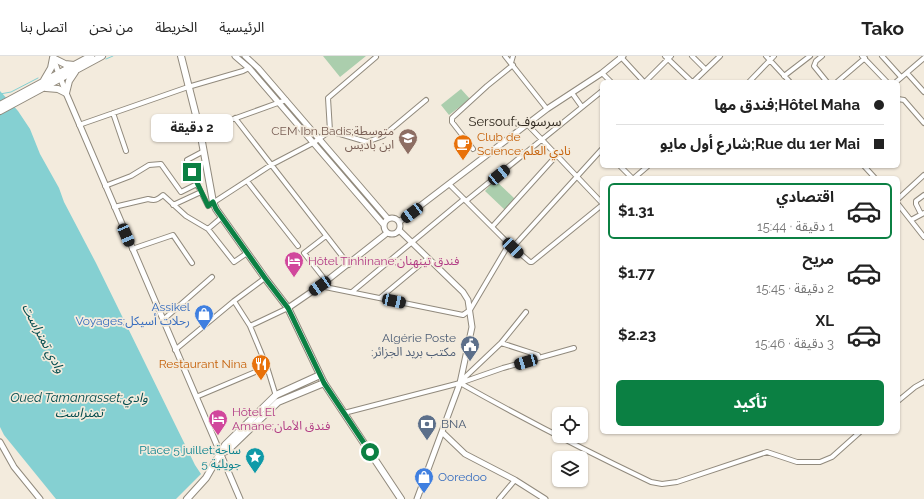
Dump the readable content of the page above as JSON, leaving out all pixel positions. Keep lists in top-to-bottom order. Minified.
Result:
{"districts":["Sersouf;سرسوف"],"water":["وادي تمنراست","Oued Tamanrasset;وادي تمنراست"],"places":{"school or university":["CEM Ibn Badis;متوسطة ابن باديس"],"cafe":["Club de Science;نادي العلم"],"hotel":["Hôtel Tinhinane;فندق تينهنان","Hôtel El Amane;فندق الأمان"],"shop":["Assikel Voyages;رحلات أسيكل","Ooredoo"],"public building":["Algérie Poste ;مكتب بريد الجزائر"],"restaurant":["Restaurant Nina"],"bank":["BNA"],"place":["Place 5 juillet;ساحة 5 جويلية"]},"page":{"header":"Tako","nav":["الرئيسية","الخريطة","من نحن","اتصل بنا"],"banner":["Hôtel Maha;فندق مها","Rue du 1er Mai;شارع أول مايو"],"bubble":"2 دقيقة","list":[{"name":"اقتصادي","note":"1 دقيقة · 15:44","value":"$1.31"},{"name":"مريح","note":"2 دقيقة · 15:45","value":"$1.77"},{"name":"XL","note":"3 دقيقة · 15:46","value":"$2.23"}],"buttons":"تأكيد"}}
